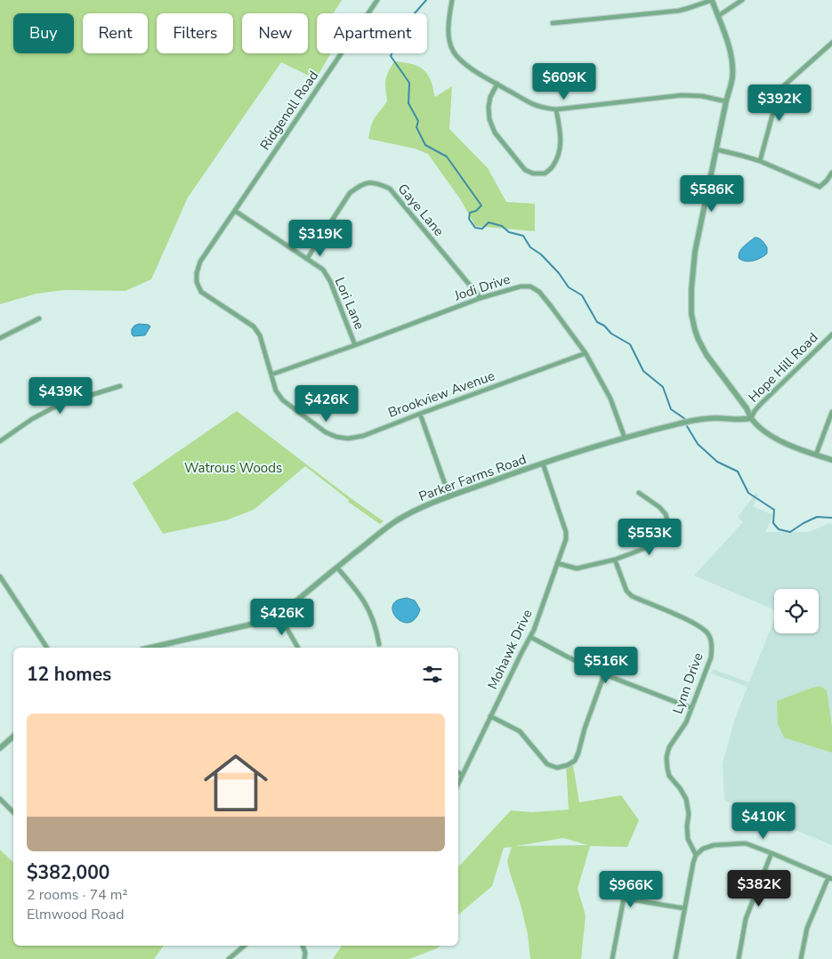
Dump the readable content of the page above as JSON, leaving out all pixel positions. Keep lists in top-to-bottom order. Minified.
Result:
{"streets":{"street":["Ridgenoll Road","Gaye Lane","Jodi Drive","Lori Lane","Hope Hill Road","Brookview Avenue","Parker Farms Road","Mohawk Drive","Lynn Drive"]},"crossings":[["Ridgenoll Road","Lori Lane"],["Ridgenoll Road","Brookview Avenue"],["Gaye Lane","Jodi Drive"],["Gaye Lane","Lori Lane"],["Jodi Drive","Lori Lane"],["Jodi Drive","Brookview Avenue"],["Jodi Drive","Parker Farms Road"],["Lori Lane","Brookview Avenue"],["Hope Hill Road","Parker Farms Road"],["Parker Farms Road","Mohawk Drive"]],"parks":["Watrous Woods"],"page":{"chip":["Buy","Rent","Filters","New","Apartment"],"price":["$609K","$392K","$586K","$319K","$439K","$426K","$553K","$426K","$516K","$410K","$382K","$966K"],"heading":"12 homes","list":[{"name":"$382,000","note":"2 rooms · 74 m² · Elmwood Road"}]}}
